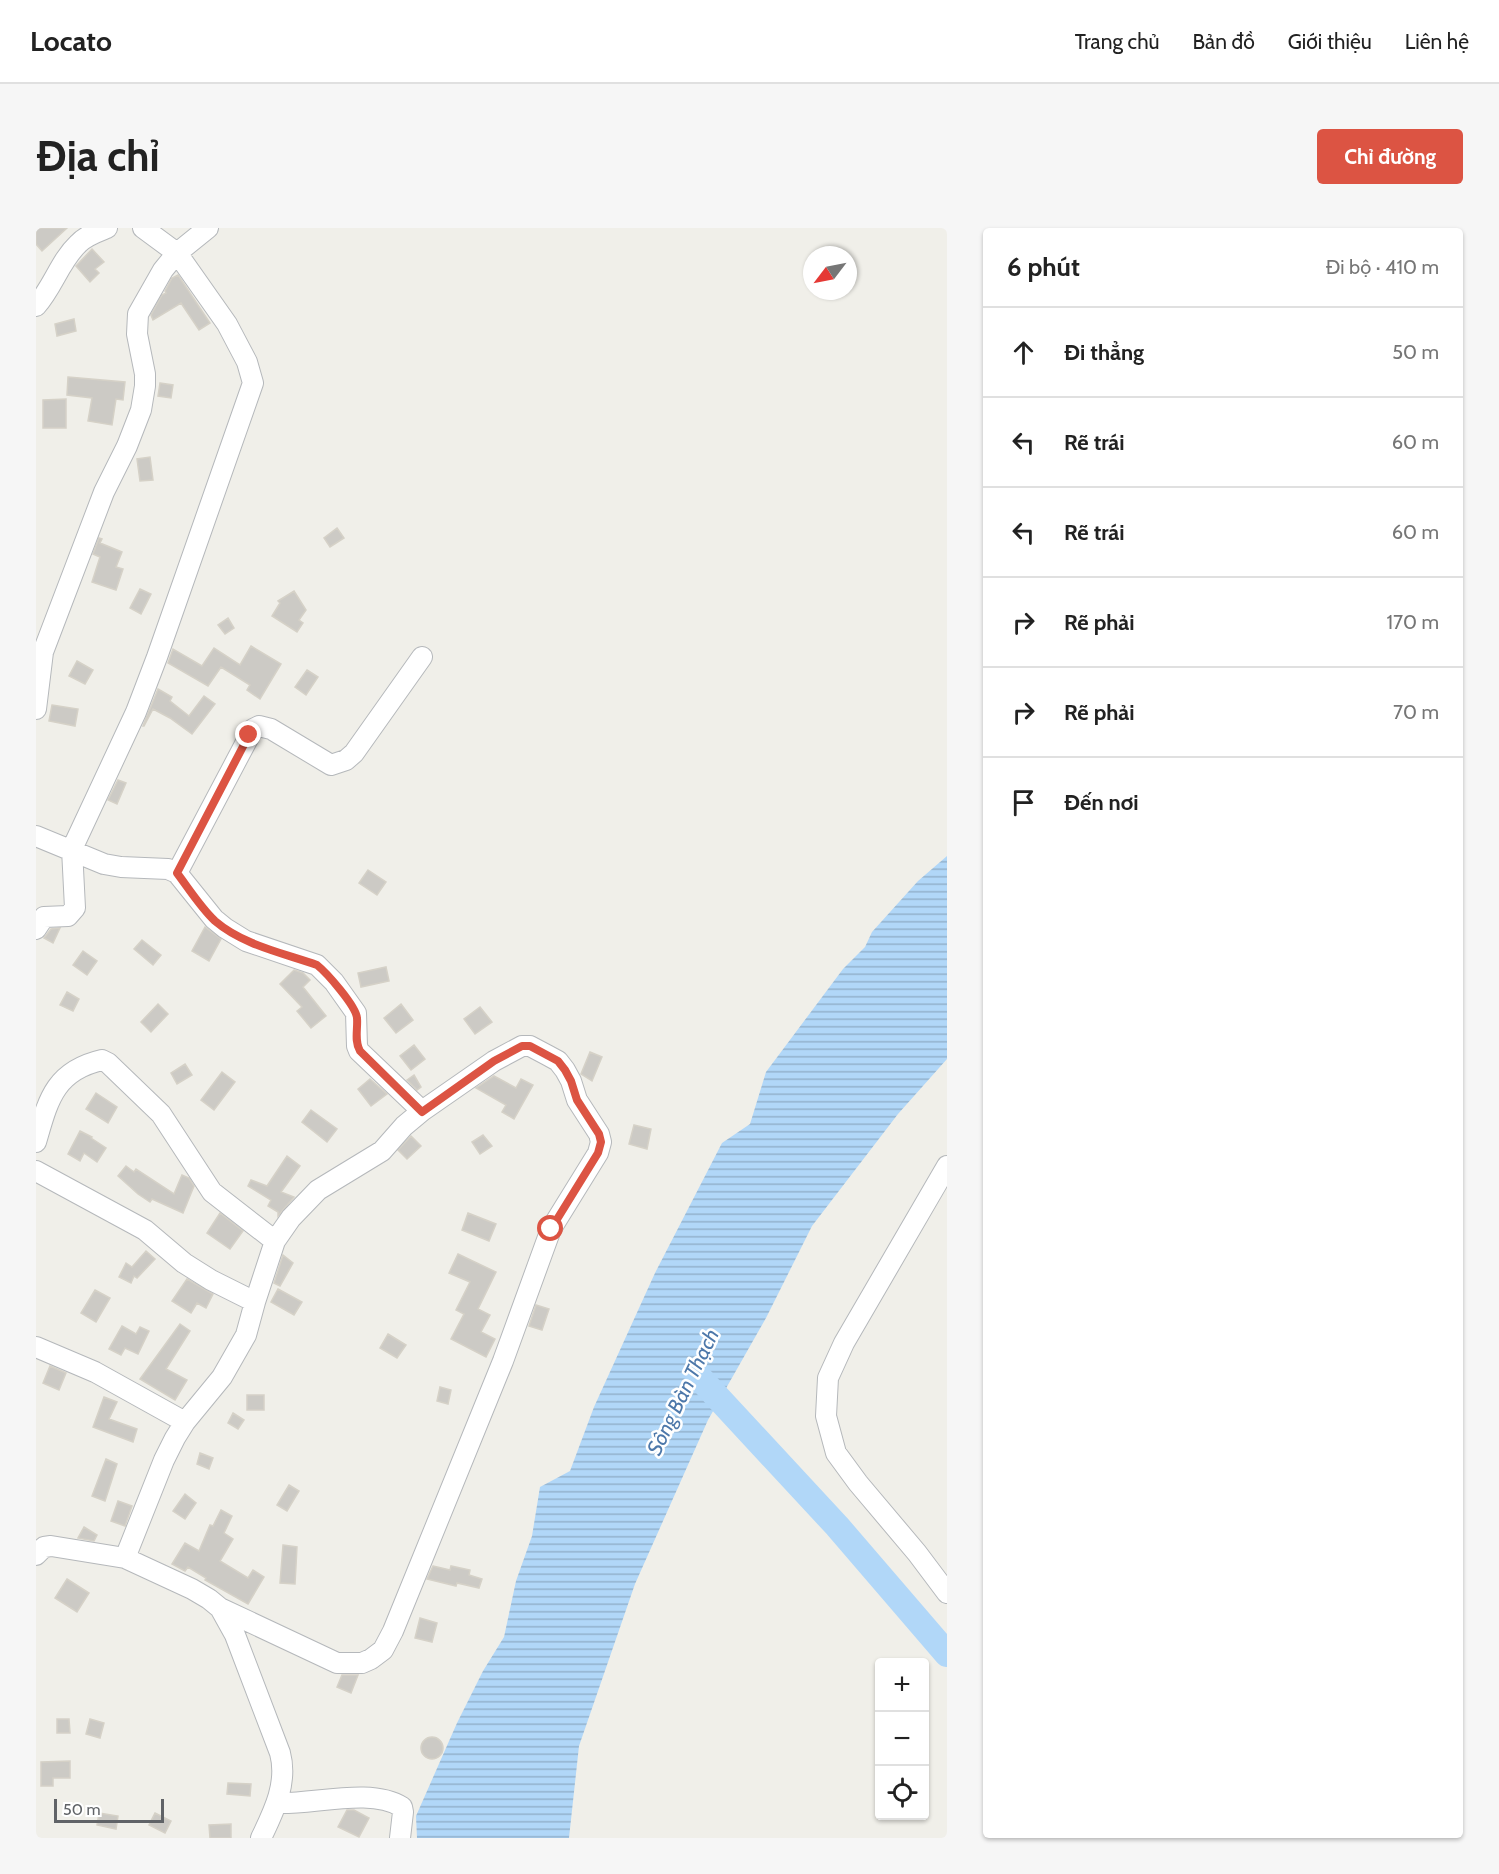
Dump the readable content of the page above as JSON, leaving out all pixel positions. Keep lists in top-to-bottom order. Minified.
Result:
{"water":["Sông Bàn Thạch"],"scale_bar":"50 m","north":"bottom left","page":{"header":"Locato","nav":["Trang chủ","Bản đồ","Giới thiệu","Liên hệ"],"buttons":"Chỉ đường","title":"Địa chỉ","heading":["6 phút","Đi bộ · 410 m"],"list":[["Đi thẳng","50 m"],["Rẽ trái","60 m"],["Rẽ trái","60 m"],["Rẽ phải","170 m"],["Rẽ phải","70 m"],"Đến nơi"],"map_buttons":["+","−"],"scale":"50 m"}}
